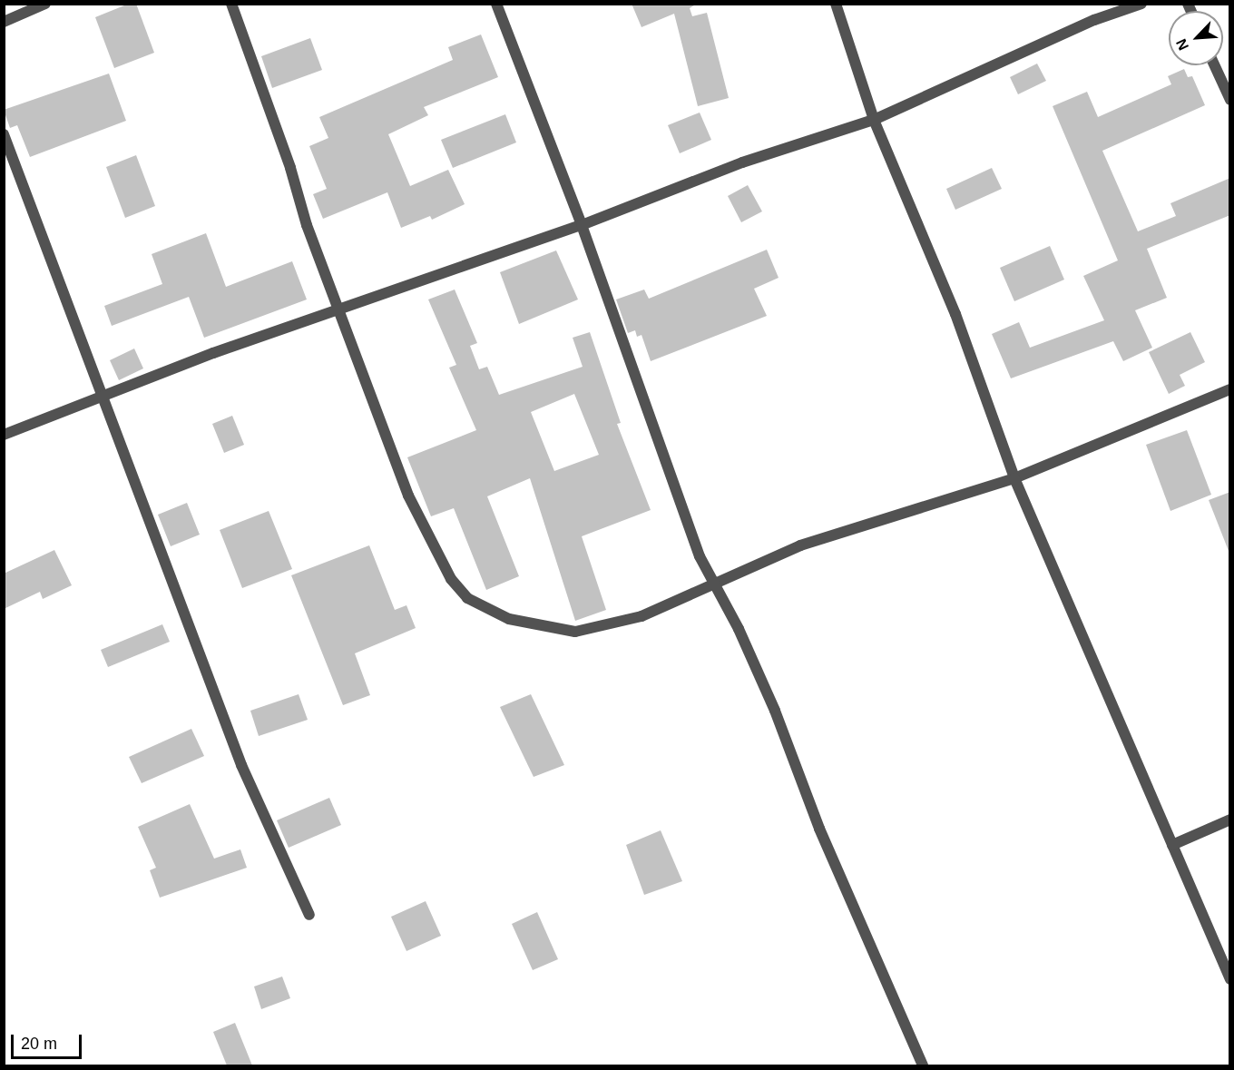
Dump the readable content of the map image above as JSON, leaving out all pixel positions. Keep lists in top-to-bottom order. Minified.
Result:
{"scale_bar":"20 m","north":"bottom left"}
